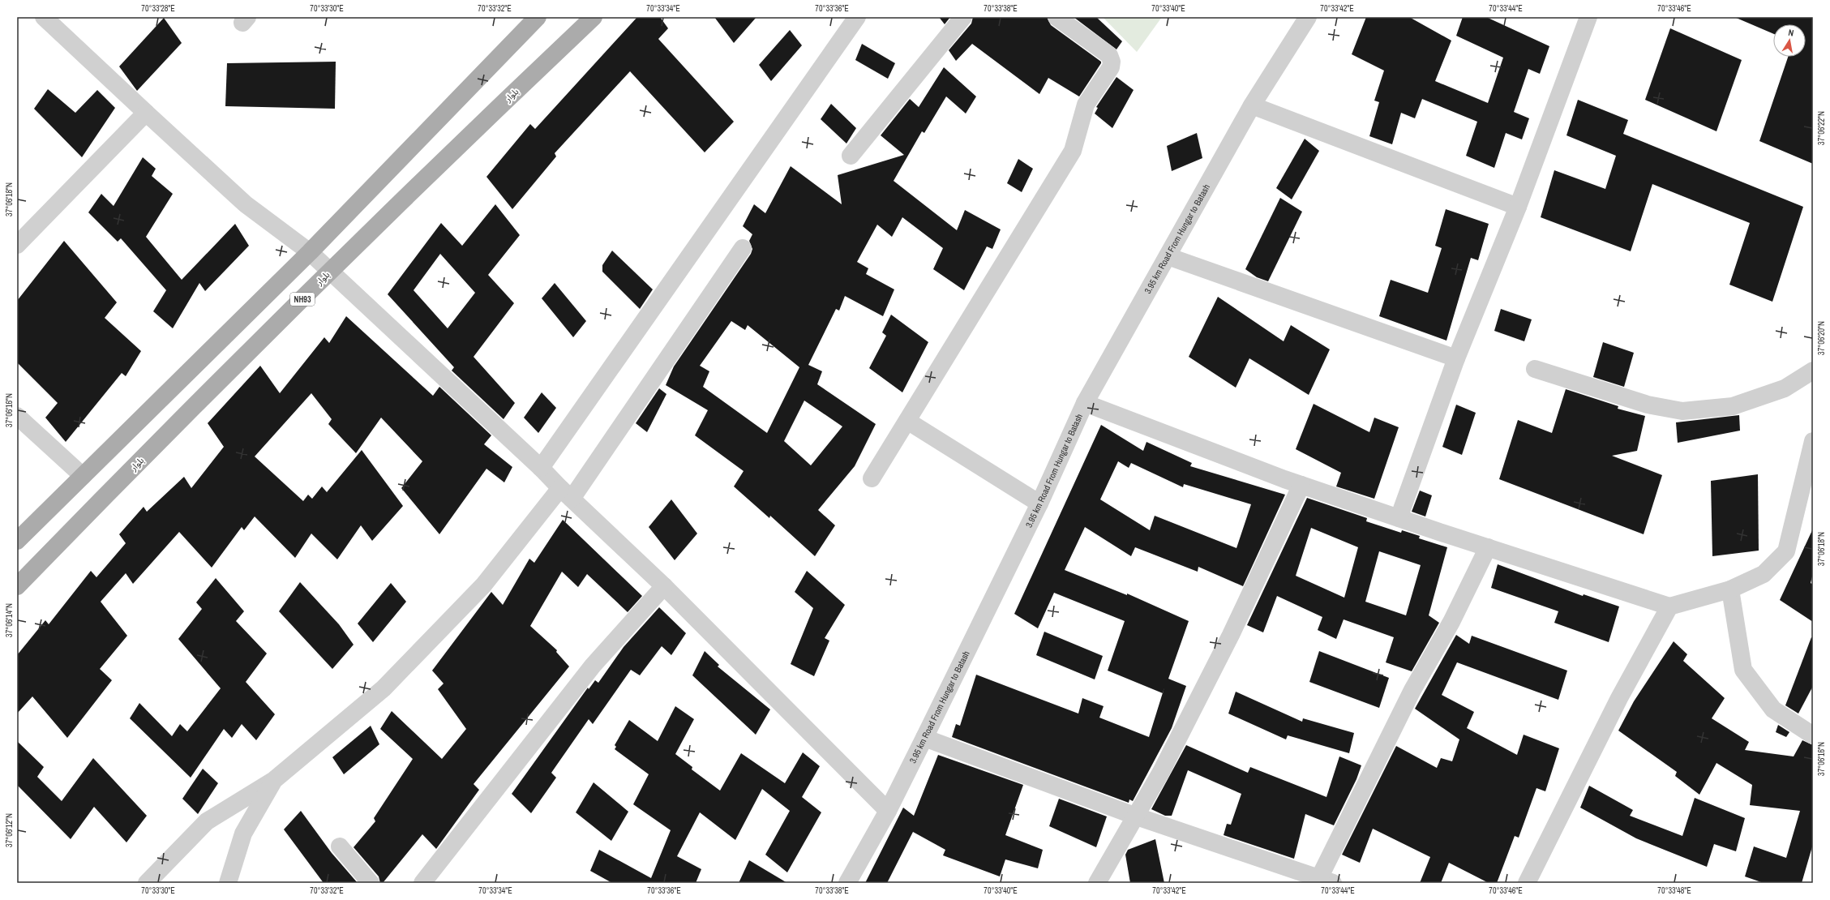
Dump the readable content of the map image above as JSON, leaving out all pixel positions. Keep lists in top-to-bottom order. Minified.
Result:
{"streets":{"main road":["بلوار","NH93"],"street":["3.95 km Road From Hungar to Batash"]},"north":"top","coordinates":["70°33'28\"E","70°33'30\"E","70°33'32\"E","70°33'34\"E","70°33'36\"E","70°33'38\"E","70°33'40\"E","70°33'42\"E","70°33'44\"E","70°33'46\"E","37°06'22\"N","37°06'18\"N","37°06'20\"N","37°06'16\"N","37°06'14\"N","37°06'12\"N","70°33'48\"E"]}
